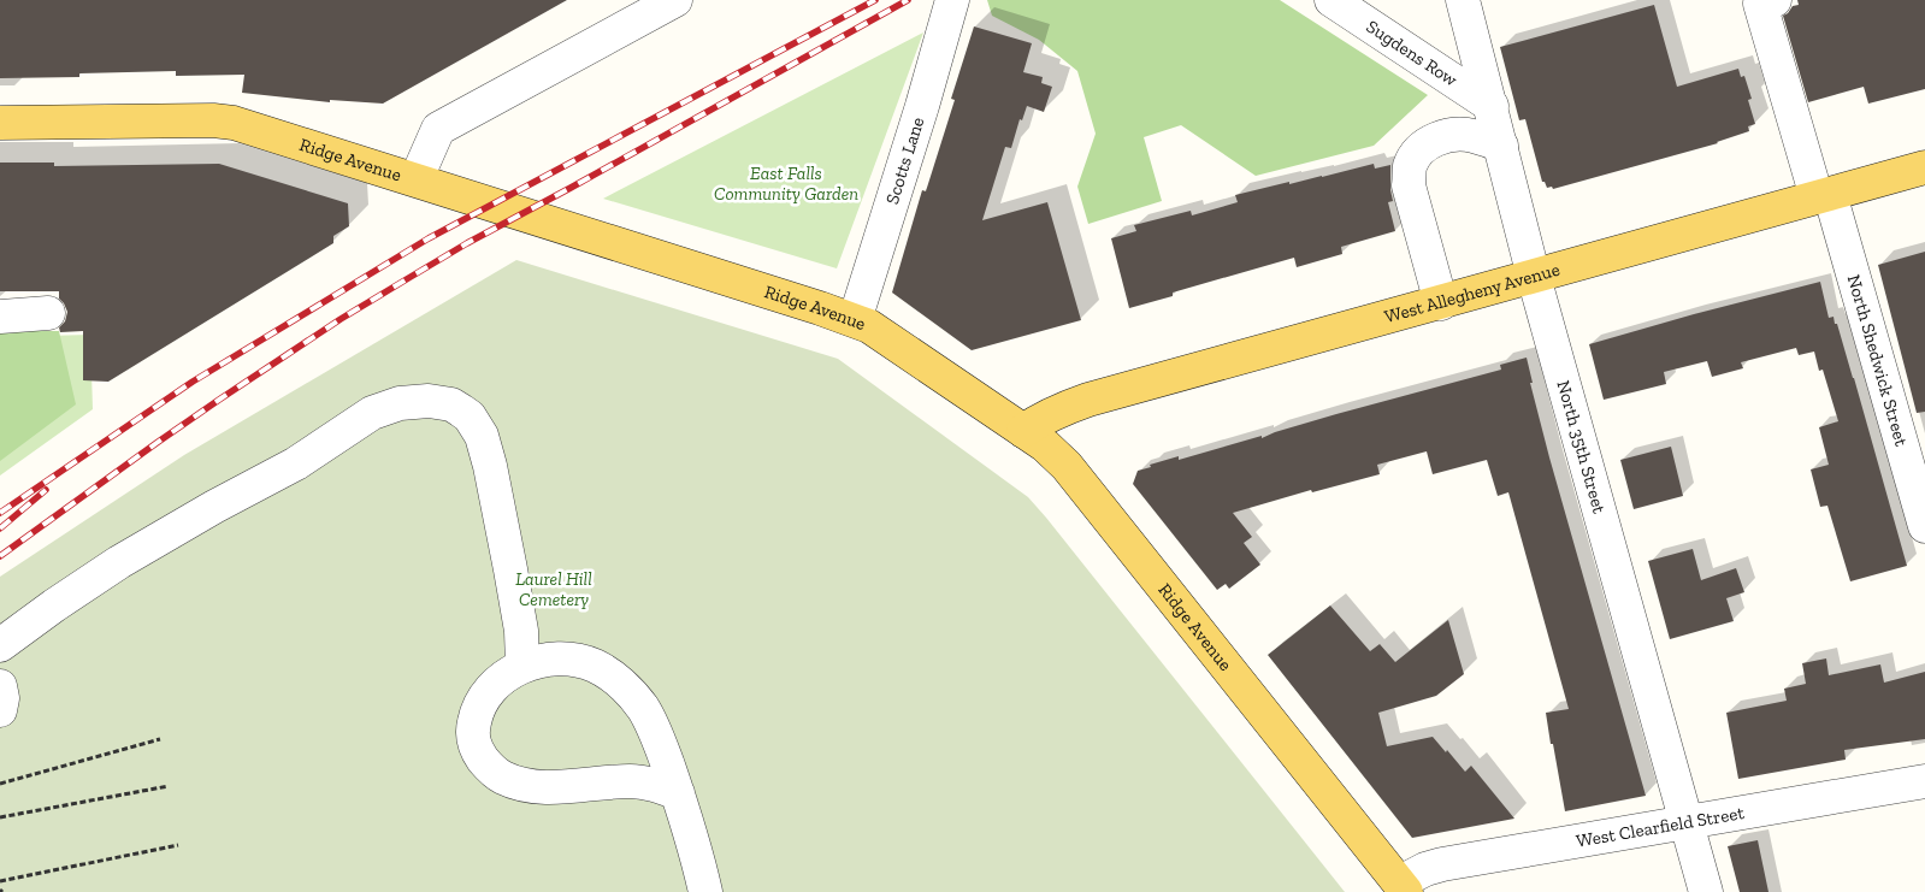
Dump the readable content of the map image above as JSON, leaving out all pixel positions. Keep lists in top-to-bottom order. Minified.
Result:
{"streets":{"main road":["Ridge Avenue","West Allegheny Avenue"],"street":["Sugdens Row","Scotts Lane","North Shedwick Street","North 35th Street","West Clearfield Street"]},"crossings":[["Sugdens Row","North 35th Street"],["Ridge Avenue","Scotts Lane"],["Ridge Avenue","West Allegheny Avenue"],["Ridge Avenue","West Clearfield Street"],["West Allegheny Avenue","North Shedwick Street"],["West Allegheny Avenue","North 35th Street"],["North 35th Street","West Clearfield Street"]],"parks":["East Falls Community Garden","Laurel Hill Cemetery"]}
